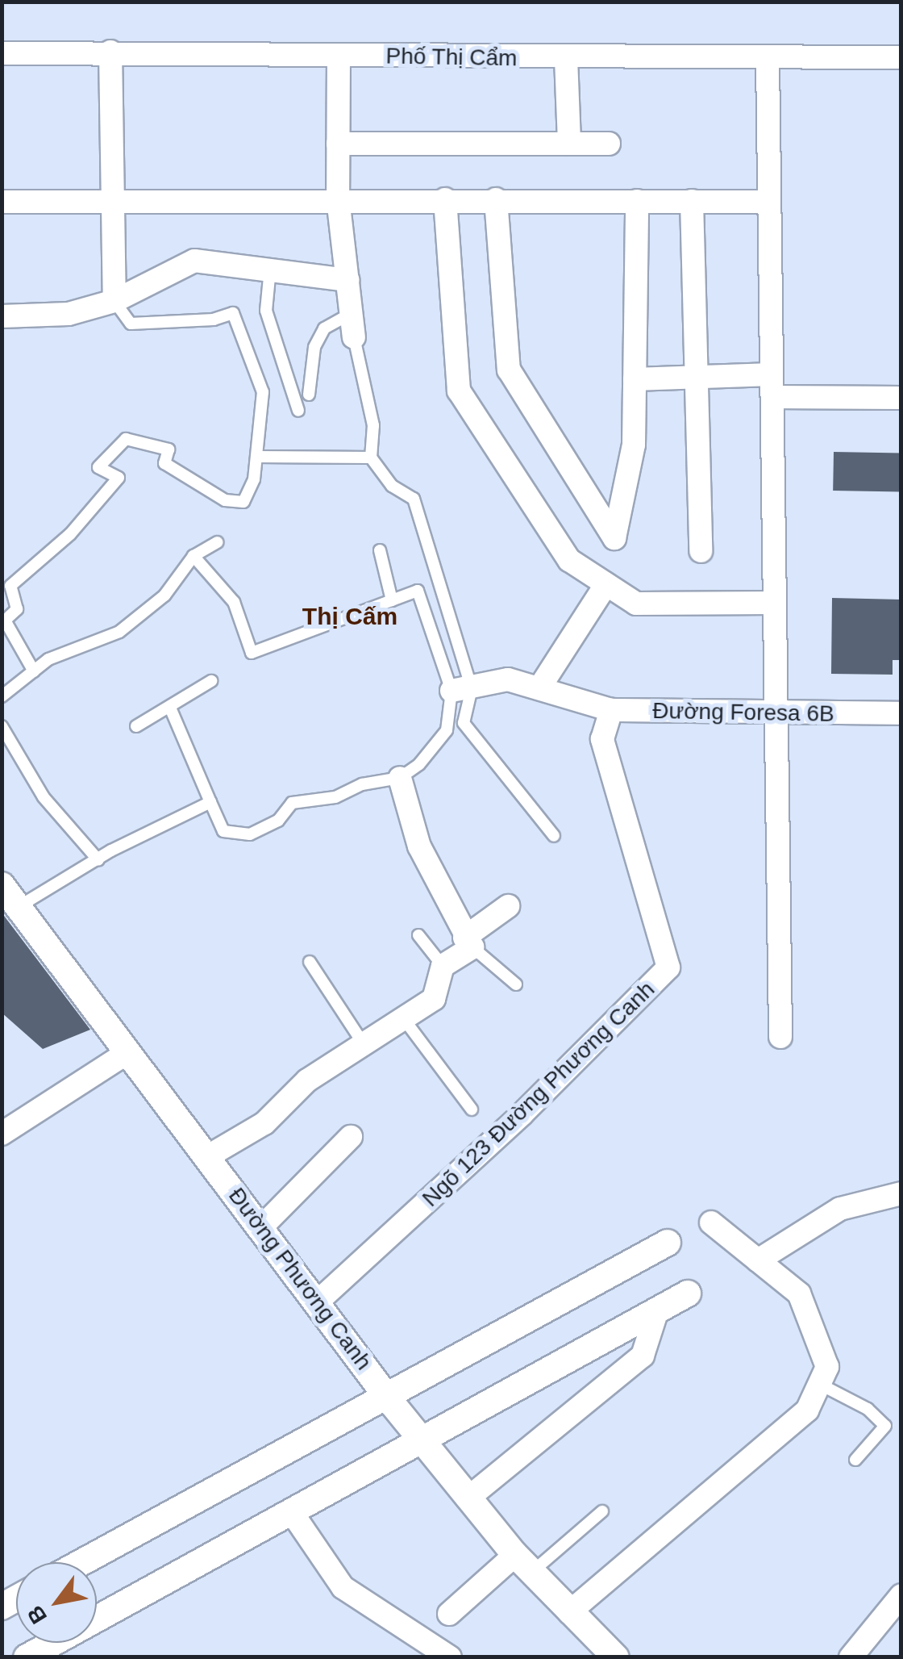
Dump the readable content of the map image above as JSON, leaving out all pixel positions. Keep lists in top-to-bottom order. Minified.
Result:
{"streets":{"street":["Phố Thị Cẩm","Đường Foresa 6B","Ngõ 123 Đường Phương Canh","Đường Phương Canh"]},"crossings":[["Đường Foresa 6B","Ngõ 123 Đường Phương Canh"],["Ngõ 123 Đường Phương Canh","Đường Phương Canh"]],"districts":["Thị Cấm"],"north":"bottom left"}
